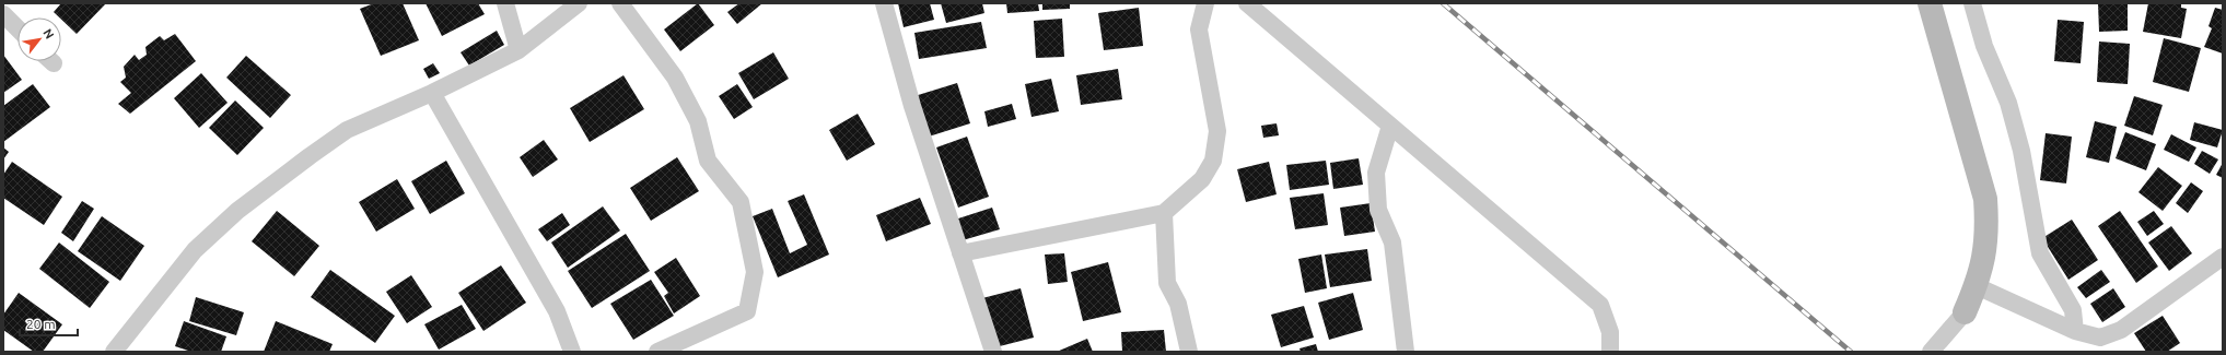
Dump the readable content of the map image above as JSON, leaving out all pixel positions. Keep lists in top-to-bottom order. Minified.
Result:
{"scale_bar":"20 m","north":"top right"}
